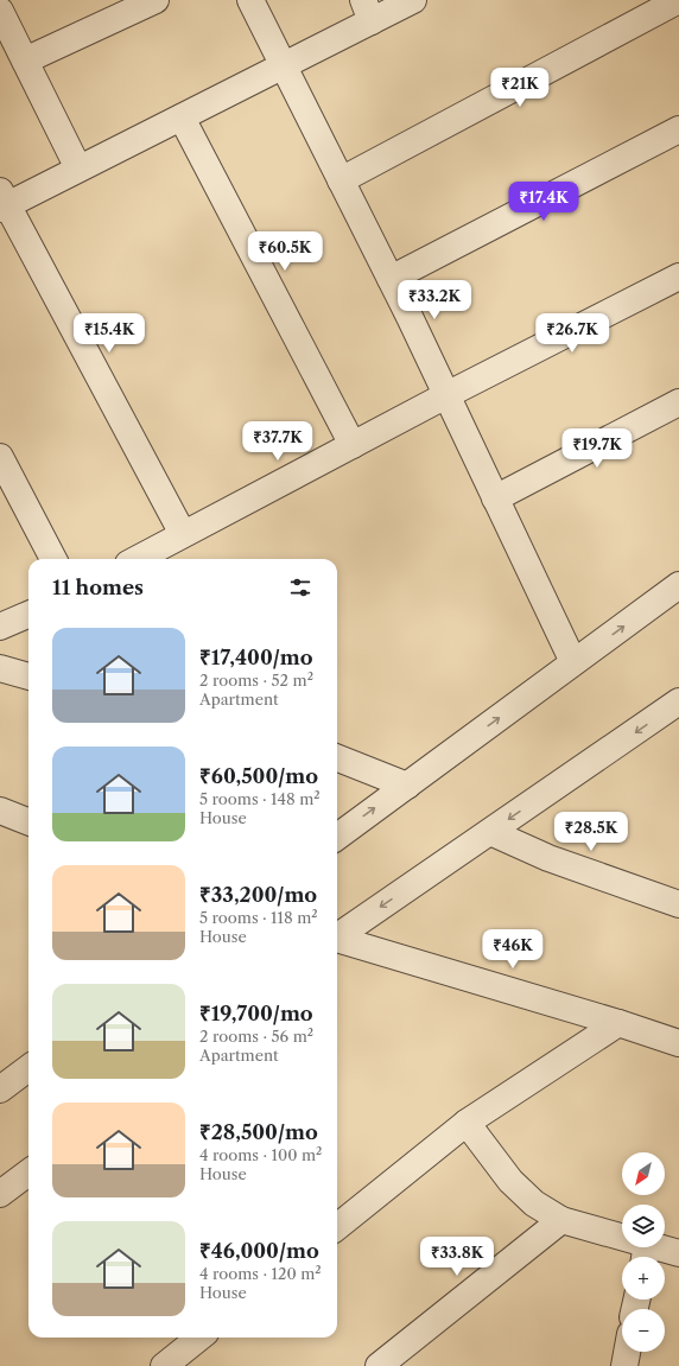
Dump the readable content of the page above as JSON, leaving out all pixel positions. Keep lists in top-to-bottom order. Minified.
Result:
{"north":"bottom left","page":{"price":["₹21K","₹17.4K","₹60.5K","₹33.2K","₹15.4K","₹26.7K","₹37.7K","₹19.7K","₹28.5K","₹46K","₹33.8K"],"heading":"11 homes","list":[{"name":"₹17,400/mo","note":"2 rooms · 52 m² · Apartment"},{"name":"₹60,500/mo","note":"5 rooms · 148 m² · House"},{"name":"₹33,200/mo","note":"5 rooms · 118 m² · House"},{"name":"₹19,700/mo","note":"2 rooms · 56 m² · Apartment"},{"name":"₹28,500/mo","note":"4 rooms · 100 m² · House"},{"name":"₹46,000/mo","note":"4 rooms · 120 m² · House"}],"map_buttons":["+","−"]}}
